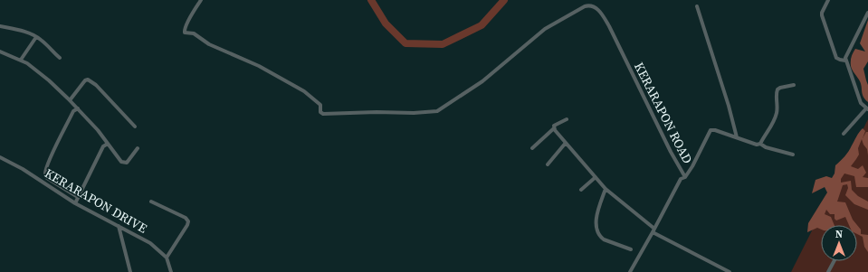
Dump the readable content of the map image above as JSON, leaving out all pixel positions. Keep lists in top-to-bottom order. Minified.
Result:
{"streets":{"street":["KERARAPON ROAD","KERARAPON DRIVE"]},"north":"top"}
